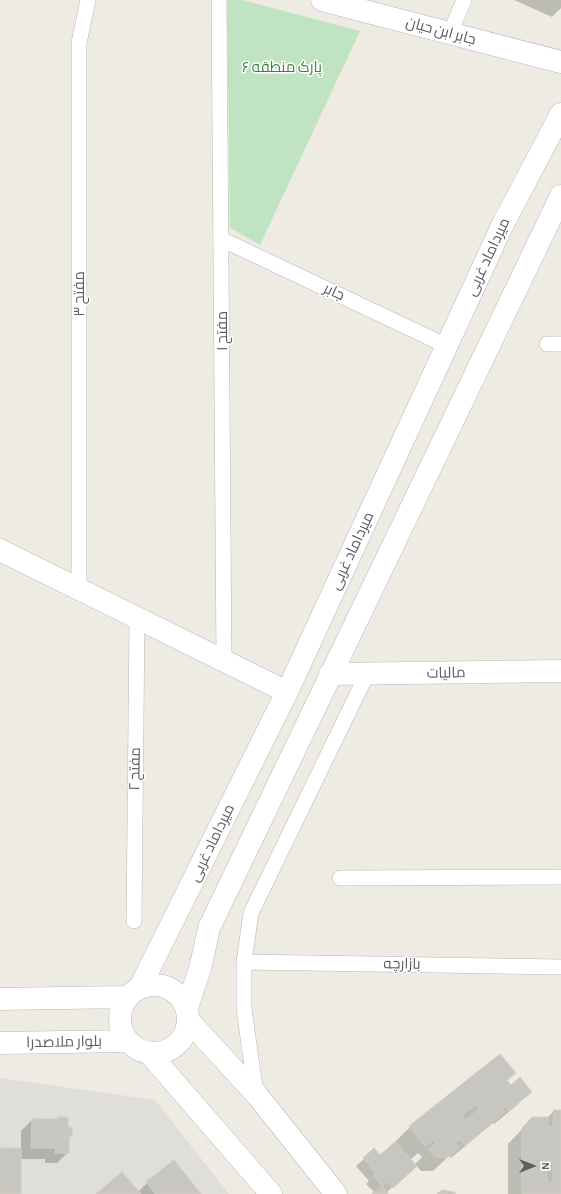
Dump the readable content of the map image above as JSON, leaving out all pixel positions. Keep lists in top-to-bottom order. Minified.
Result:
{"streets":{"street":["جابر ابن حیان","میرداماد غربی","جابر","مفتح ۳","مفتح ۱","مالیات","مفتح ۲","بازارچه","بلوار ملاصدرا"]},"crossings":[["میرداماد غربی","جابر"],["میرداماد غربی","بلوار ملاصدرا"],["جابر","مفتح ۱"]],"parks":["پارک منطقه ۶"],"north":"right"}
